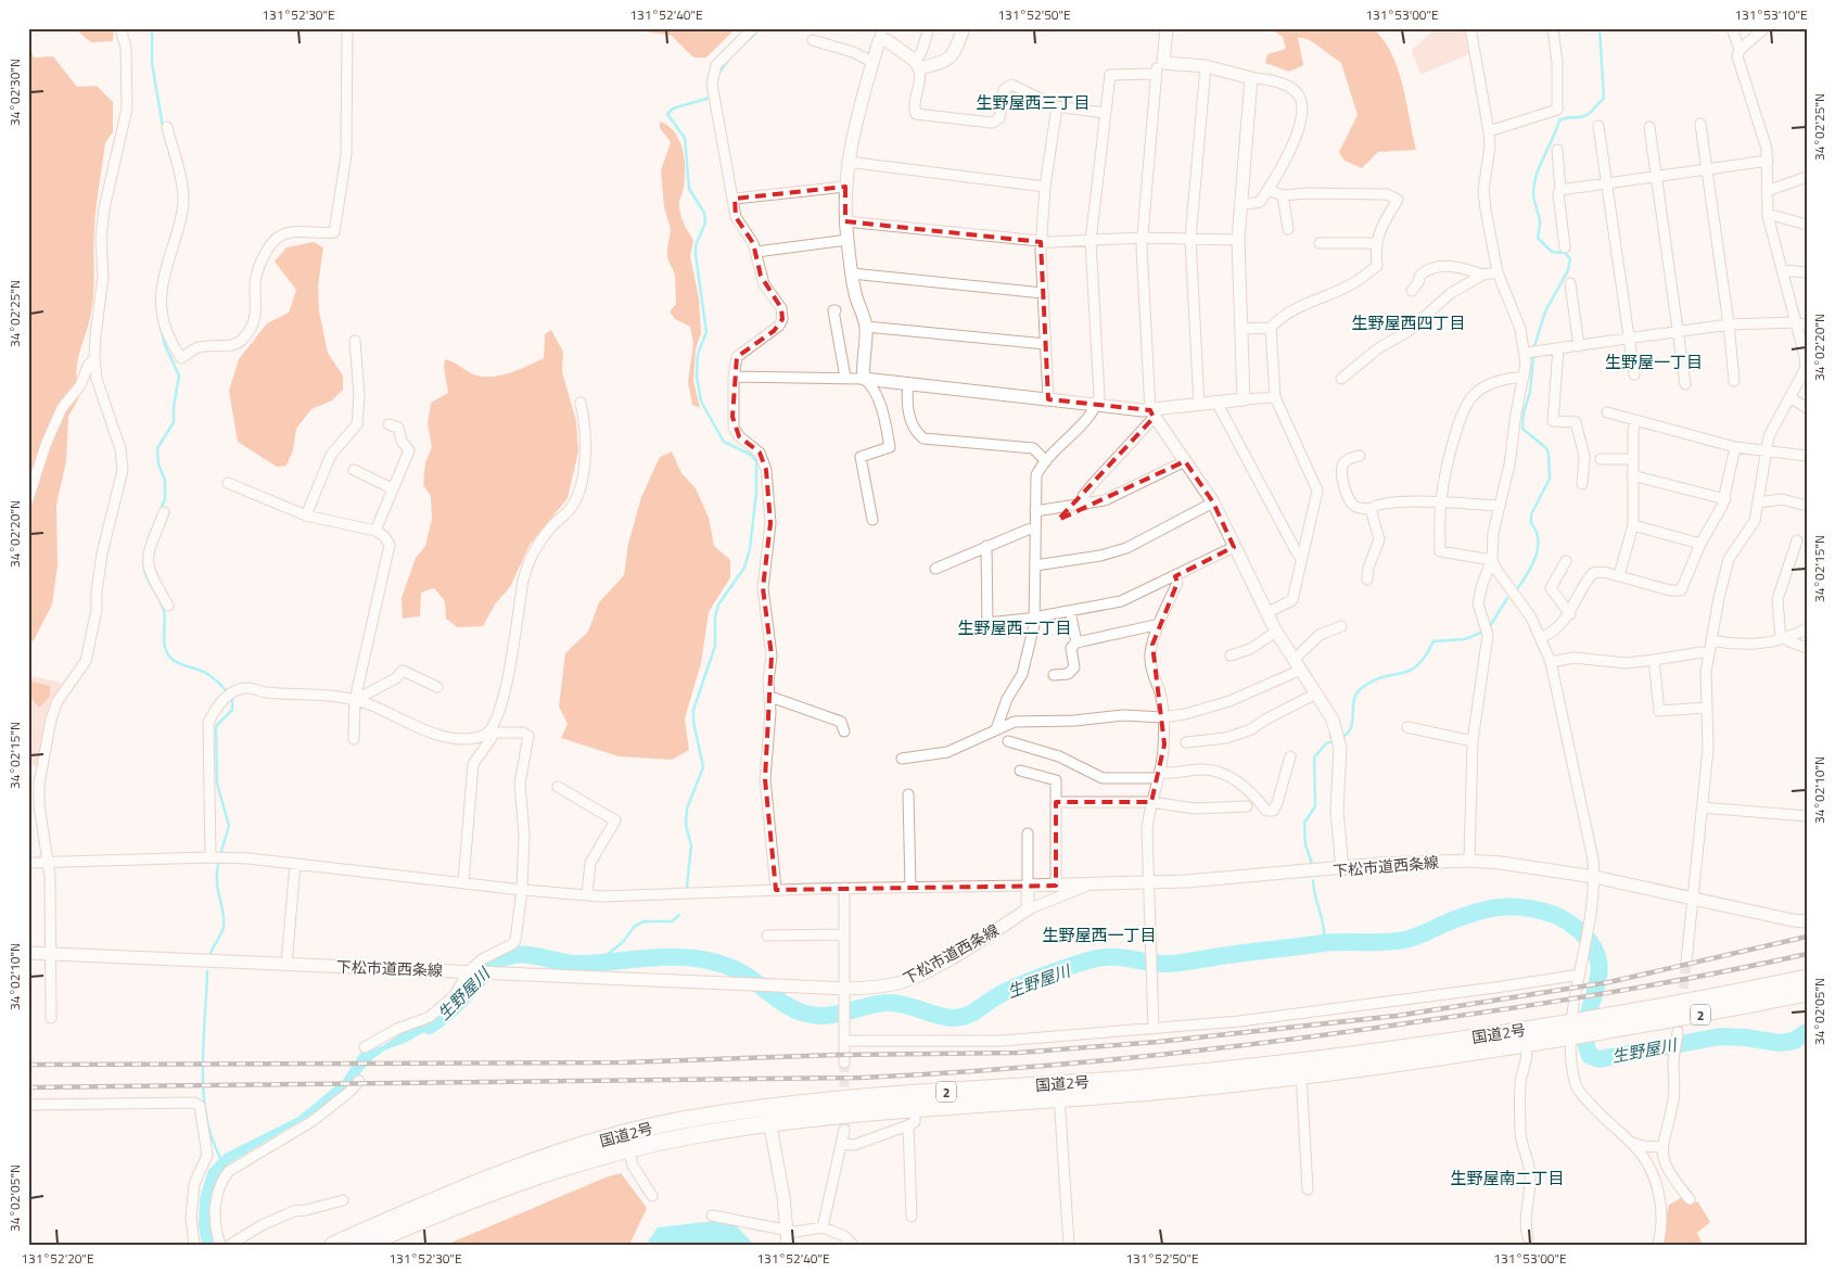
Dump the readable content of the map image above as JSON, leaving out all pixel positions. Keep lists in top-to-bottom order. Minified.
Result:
{"streets":{"highway":["2","国道2号"],"street":["下松市道西条線"]},"districts":["生野屋西三丁目","生野屋西四丁目","生野屋一丁目","生野屋西二丁目","生野屋西一丁目","生野屋南二丁目"],"water":["生野屋川"],"coordinates":["131°52'30\"E","131°52'40\"E","131°52'50\"E","131°53'00\"E","131°53'10\"E","34°02'30\"N","34°02'25\"N","34°02'20\"N","34°02'15\"N","34°02'10\"N","34°02'05\"N","131°52'20\"E"]}
